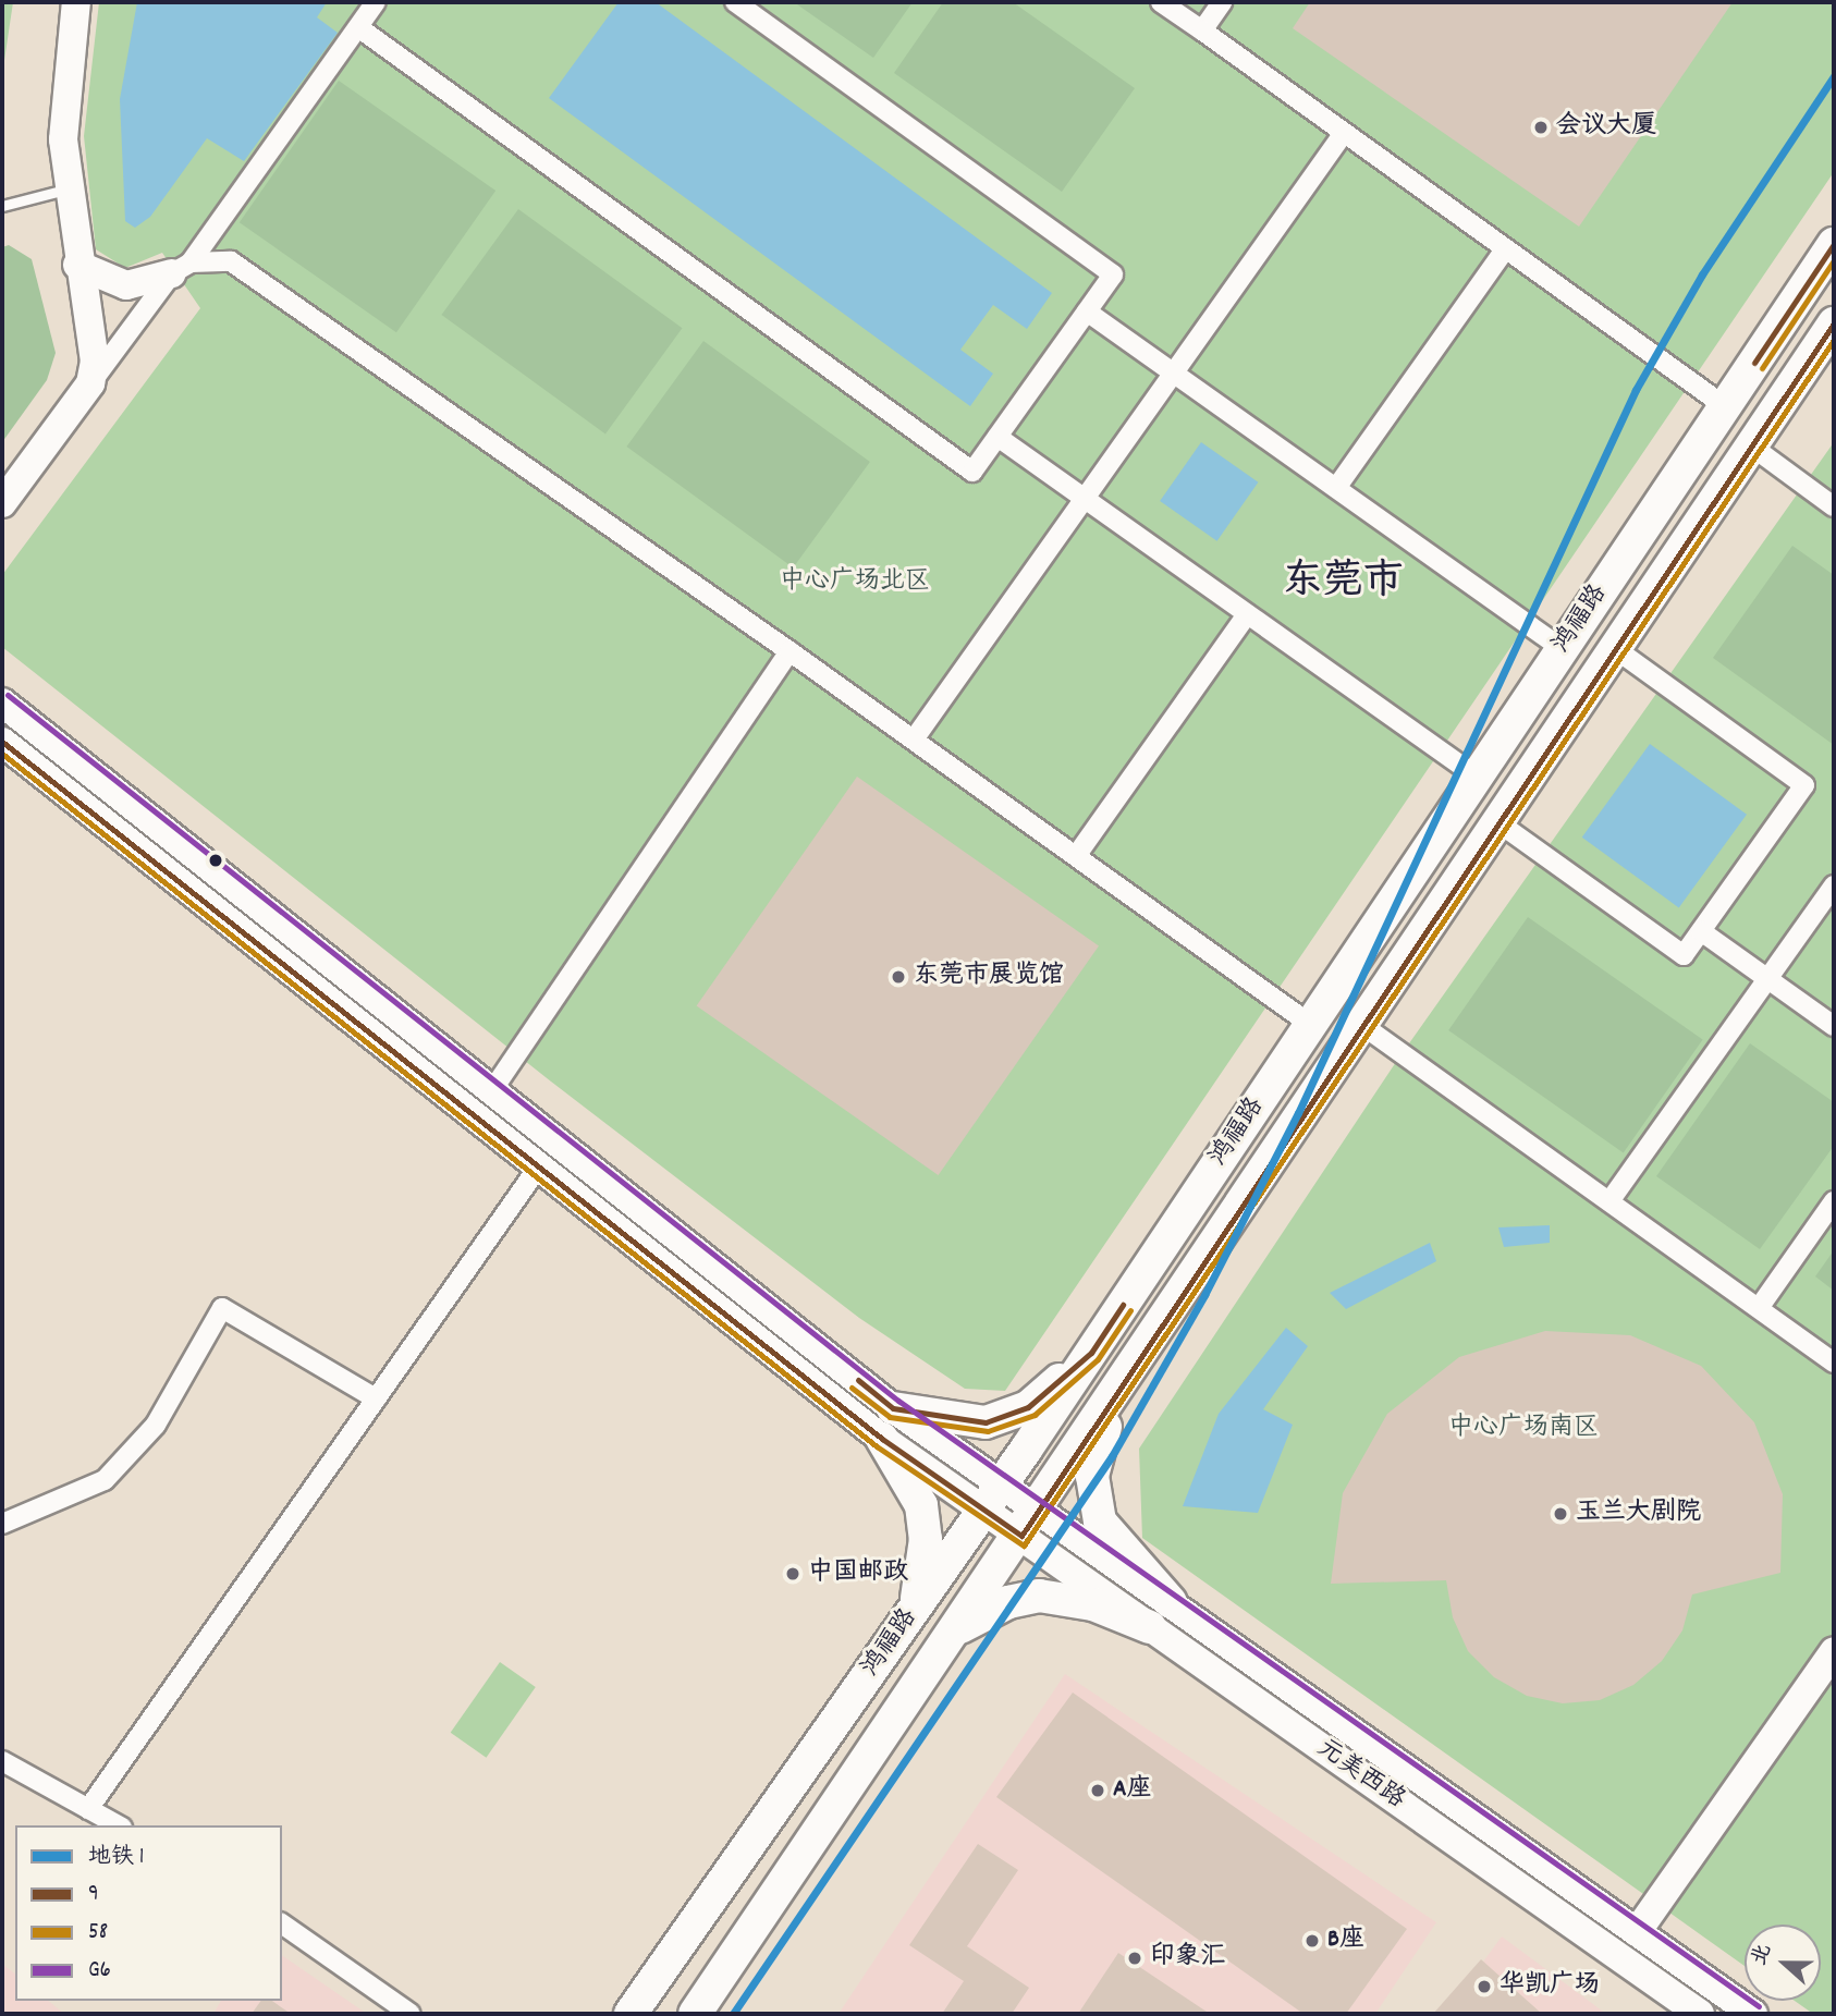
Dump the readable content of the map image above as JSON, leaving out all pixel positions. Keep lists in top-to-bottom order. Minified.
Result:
{"streets":{"main road":["鸿福路","元美西路"]},"crossings":[["鸿福路","元美西路"]],"districts":["东莞市"],"parks":["中心广场北区","中心广场南区"],"places":["会议大厦","东莞市展览馆","玉兰大剧院","中国邮政","A座","B座","印象汇","华凯广场"],"lines":["metro line 1","transit line 9","transit line 58","transit line G6"],"legend":["地铁 1","9","58","G6"],"north":"left"}
